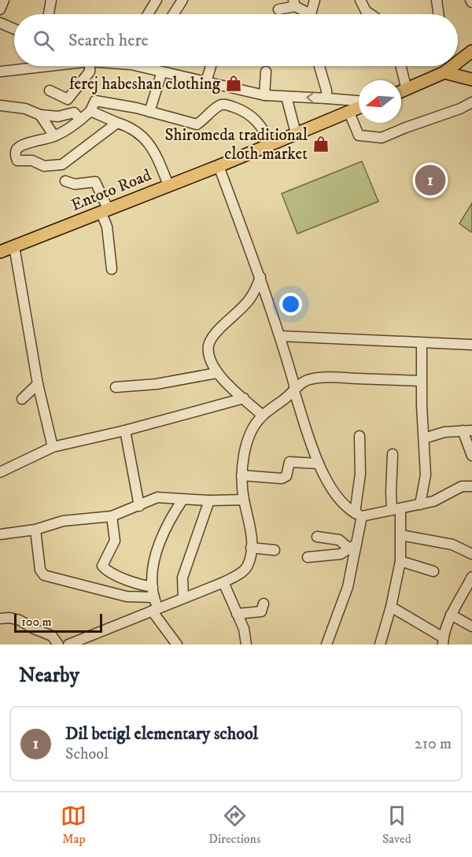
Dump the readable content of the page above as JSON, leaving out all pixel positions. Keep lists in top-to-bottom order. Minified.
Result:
{"streets":{"main road":["Entoto Road"]},"places":{"shop":["ferej habeshan clothing","Shiromeda traditional cloth market"]},"scale_bar":"100 m","north":"left","page":{"search":"Search here","pins":"1","scale":"100 m","heading":"Nearby","list":[{"mark":"1","name":"Dil betigl elementary school","note":"School","value":"210 m"}],"nav":["Map","Directions","Saved"]}}
